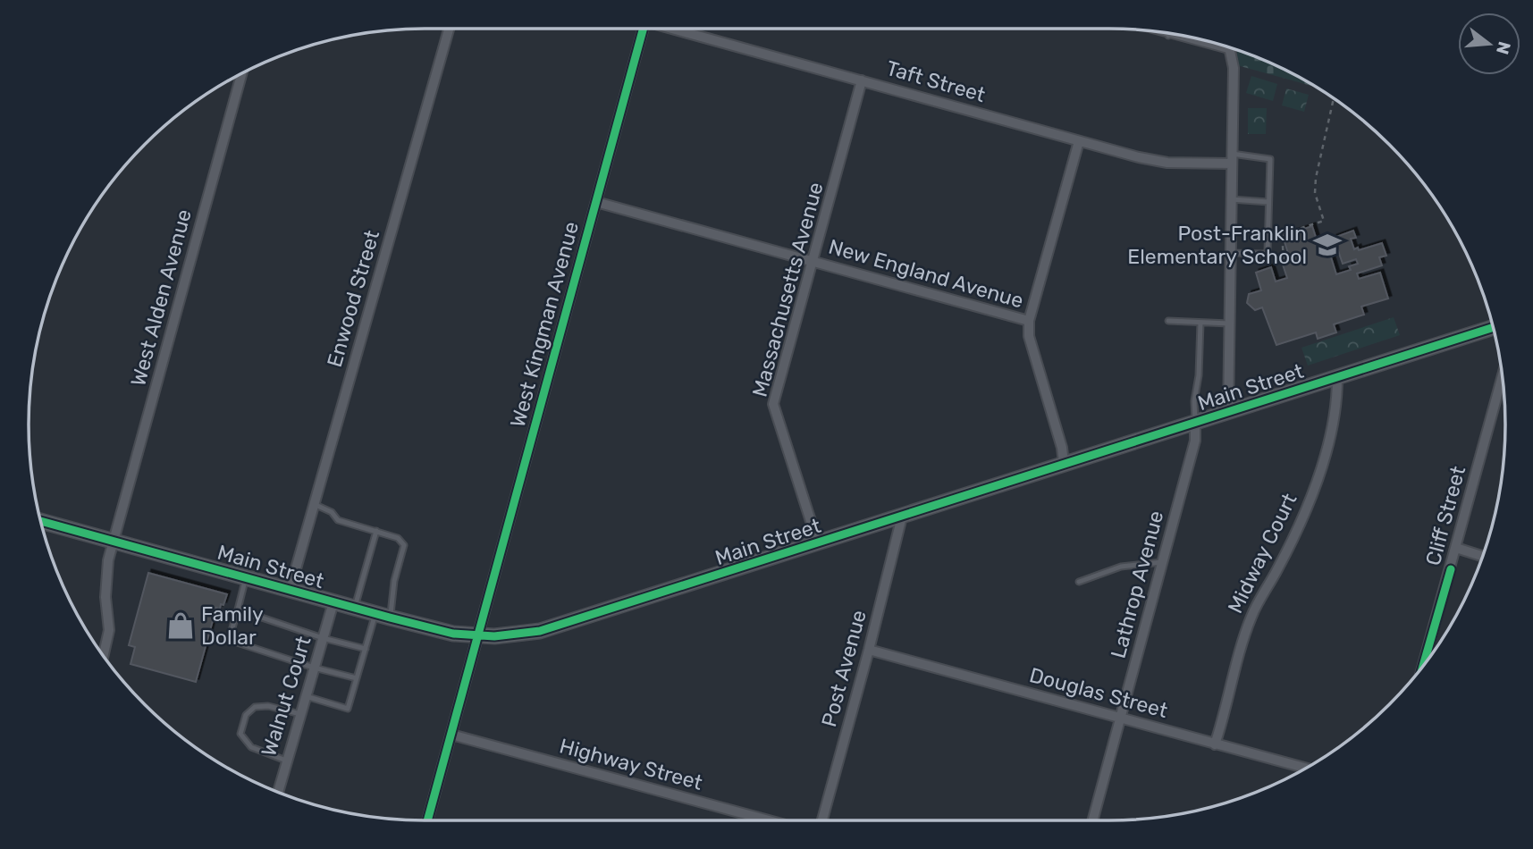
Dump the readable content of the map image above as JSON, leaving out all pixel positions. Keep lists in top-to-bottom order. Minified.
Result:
{"streets":{"street":["Taft Street","New England Avenue","Massachusetts Avenue","West Alden Avenue","Enwood Street","West Kingman Avenue","Main Street","Cliff Street","Midway Court","Lathrop Avenue","Post Avenue","Douglas Street","Walnut Court","Highway Street"]},"crossings":[["Taft Street","Massachusetts Avenue"],["New England Avenue","Massachusetts Avenue"],["New England Avenue","West Kingman Avenue"],["Massachusetts Avenue","Main Street"],["West Alden Avenue","Main Street"],["Enwood Street","Main Street"],["West Kingman Avenue","Main Street"],["West Kingman Avenue","Highway Street"],["Main Street","Midway Court"],["Main Street","Lathrop Avenue"],["Main Street","Post Avenue"],["Main Street","Walnut Court"],["Midway Court","Douglas Street"],["Lathrop Avenue","Douglas Street"],["Post Avenue","Douglas Street"]],"places":{"school or university":["Post-Franklin Elementary School"],"shop":["Family Dollar"]},"north":"right"}
